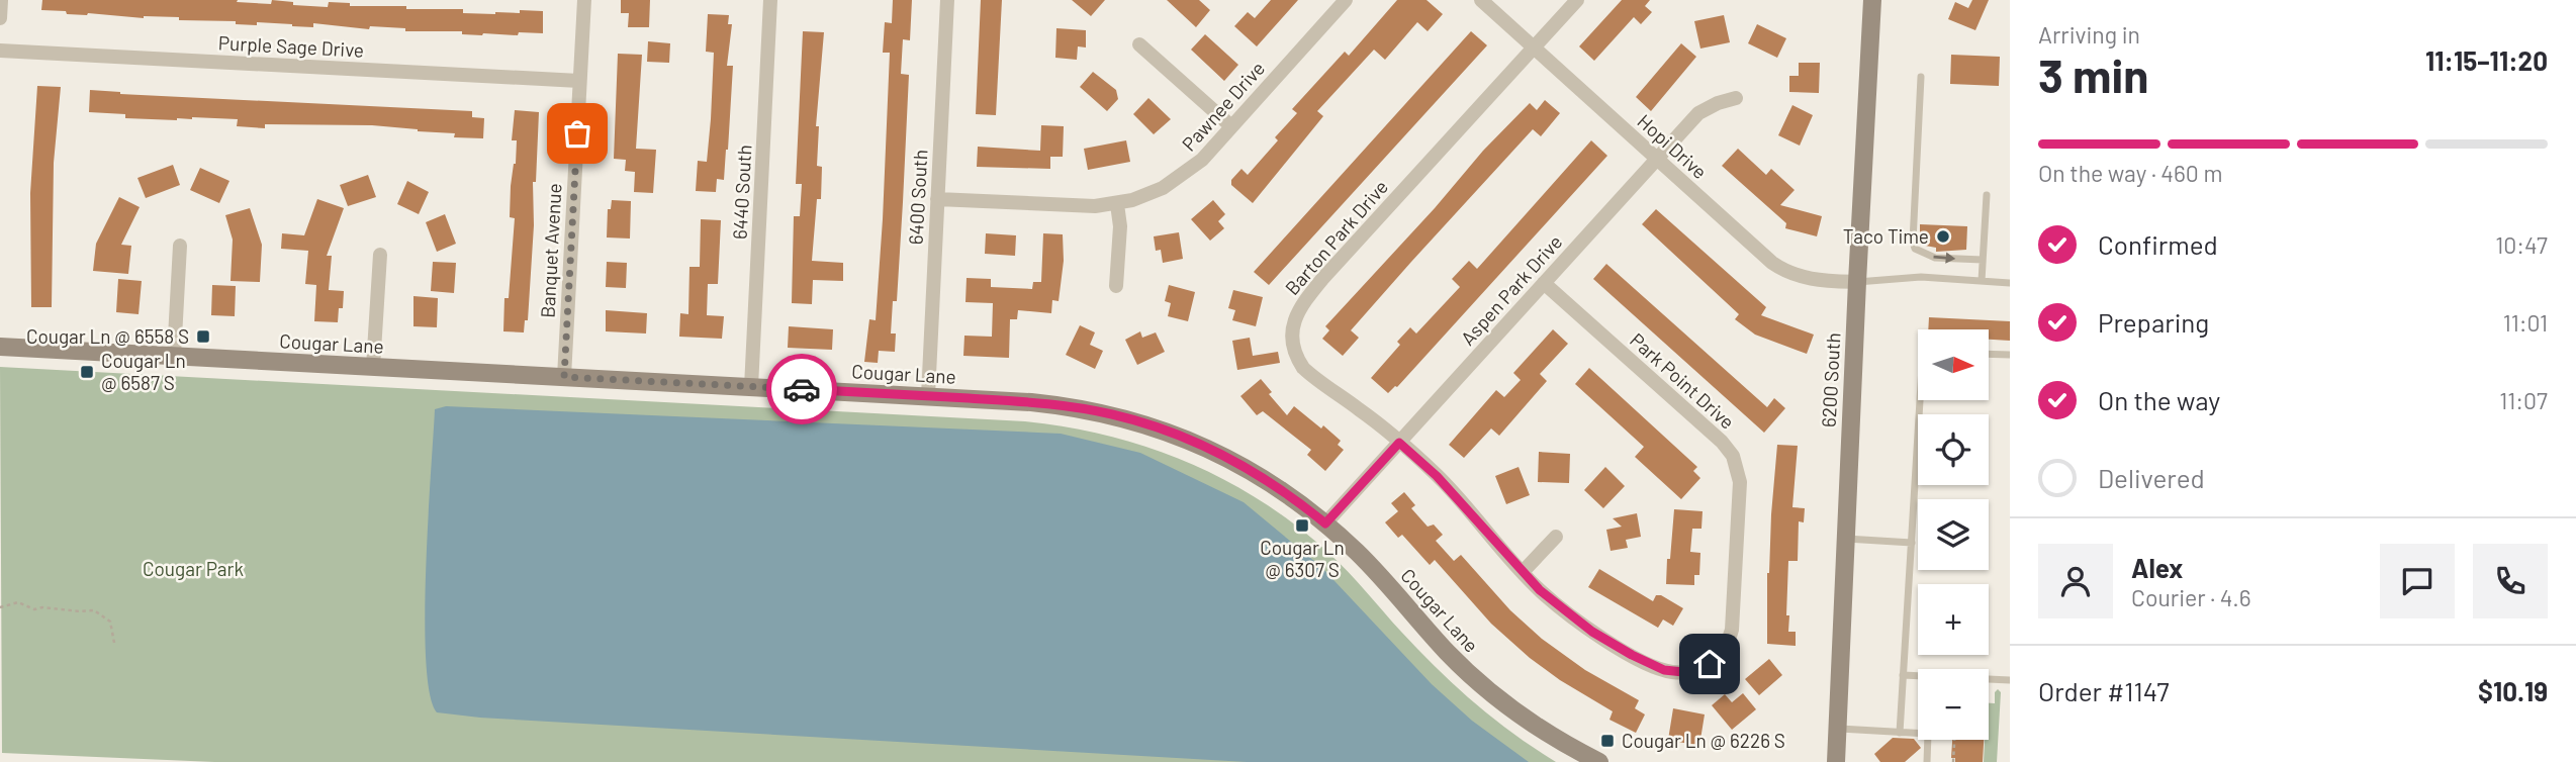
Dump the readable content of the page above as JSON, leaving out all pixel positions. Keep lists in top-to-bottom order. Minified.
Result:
{"streets":{"main road":["Cougar Lane","6200 South"],"street":["Purple Sage Drive","Pawnee Drive","Hopi Drive","6440 South","6400 South","Barton Park Drive","Banquet Avenue","Aspen Park Drive","Park Point Drive"]},"crossings":[["Purple Sage Drive","Banquet Avenue"],["Pawnee Drive","6400 South"],["Hopi Drive","Barton Park Drive"],["Hopi Drive","Aspen Park Drive"],["Hopi Drive","6200 South"],["6440 South","Cougar Lane"],["6400 South","Cougar Lane"],["Barton Park Drive","Aspen Park Drive"],["Barton Park Drive","Park Point Drive"],["Banquet Avenue","Cougar Lane"],["Aspen Park Drive","Cougar Lane"],["Aspen Park Drive","Park Point Drive"]],"parks":["Cougar Park"],"places":{"other":["Taco Time"],"transit":["Cougar Ln @ 6558 S","Cougar Ln @ 6587 S","Cougar Ln @ 6307 S","Cougar Ln @ 6226 S"]},"north":"right","page":{"heading":["3 min","Arriving in","11:15–11:20"],"panel":["Alex","Courier · 4.6","Order #1147","$10.19"],"bar":"On the way · 460 m","list":[["Confirmed","10:47"],["Preparing","11:01"],["On the way","11:07"],"Delivered"],"map_buttons":["+","−"]}}
